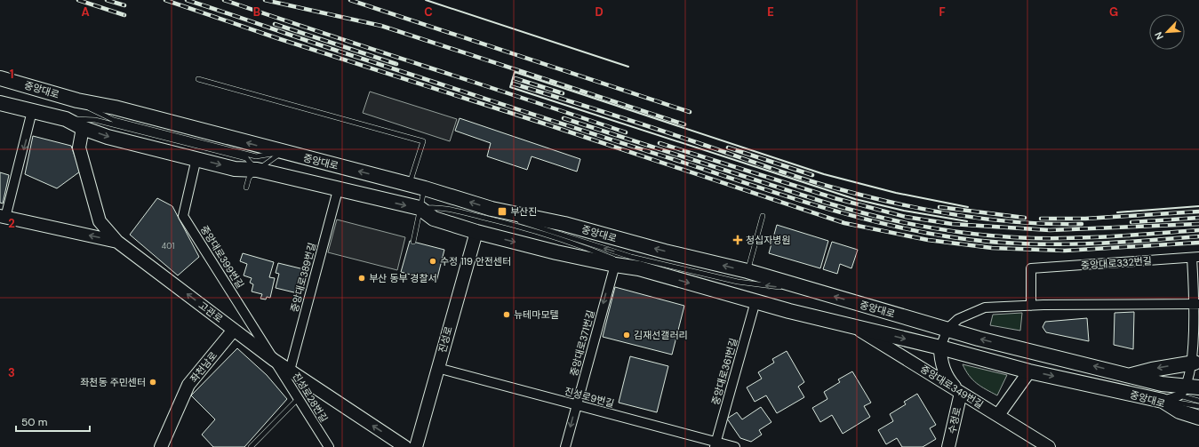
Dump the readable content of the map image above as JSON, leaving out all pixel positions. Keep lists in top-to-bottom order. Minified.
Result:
{"streets":{"main road":["중앙대로"],"street":["중앙대로399번길","중앙대로332번길","중앙대로389번길","고관로","진성로","중앙대로371번길","좌천남로","중앙대로361번길","중앙대로349번길","진성로28번길","진성로9번길","수정로"]},"crossings":[["중앙대로","중앙대로399번길"],["중앙대로","중앙대로332번길"],["중앙대로","중앙대로389번길"],["중앙대로","진성로"],["중앙대로","중앙대로371번길"],["중앙대로","중앙대로361번길"],["중앙대로","중앙대로349번길"],["중앙대로399번길","고관로"],["중앙대로399번길","진성로28번길"],["중앙대로389번길","고관로"],["고관로","좌천남로"],["고관로","진성로28번길"],["진성로","진성로9번길"],["중앙대로371번길","진성로9번길"],["중앙대로361번길","진성로9번길"],["중앙대로349번길","수정로"]],"one_way":["고관로","중앙대로371번길"],"places":{"transit":["부산진"],"health":["청십자병원"],"other":["수정 119 안전센터","부산 동부 경찰서","뉴테마모텔","김재선갤러리","좌천동 주민센터"]},"house_numbers":["401"],"scale_bar":"50 m","north":"bottom left","grid":{"columns":["A","B","C","D","E","F","G"],"rows":["1","2","3"]}}
